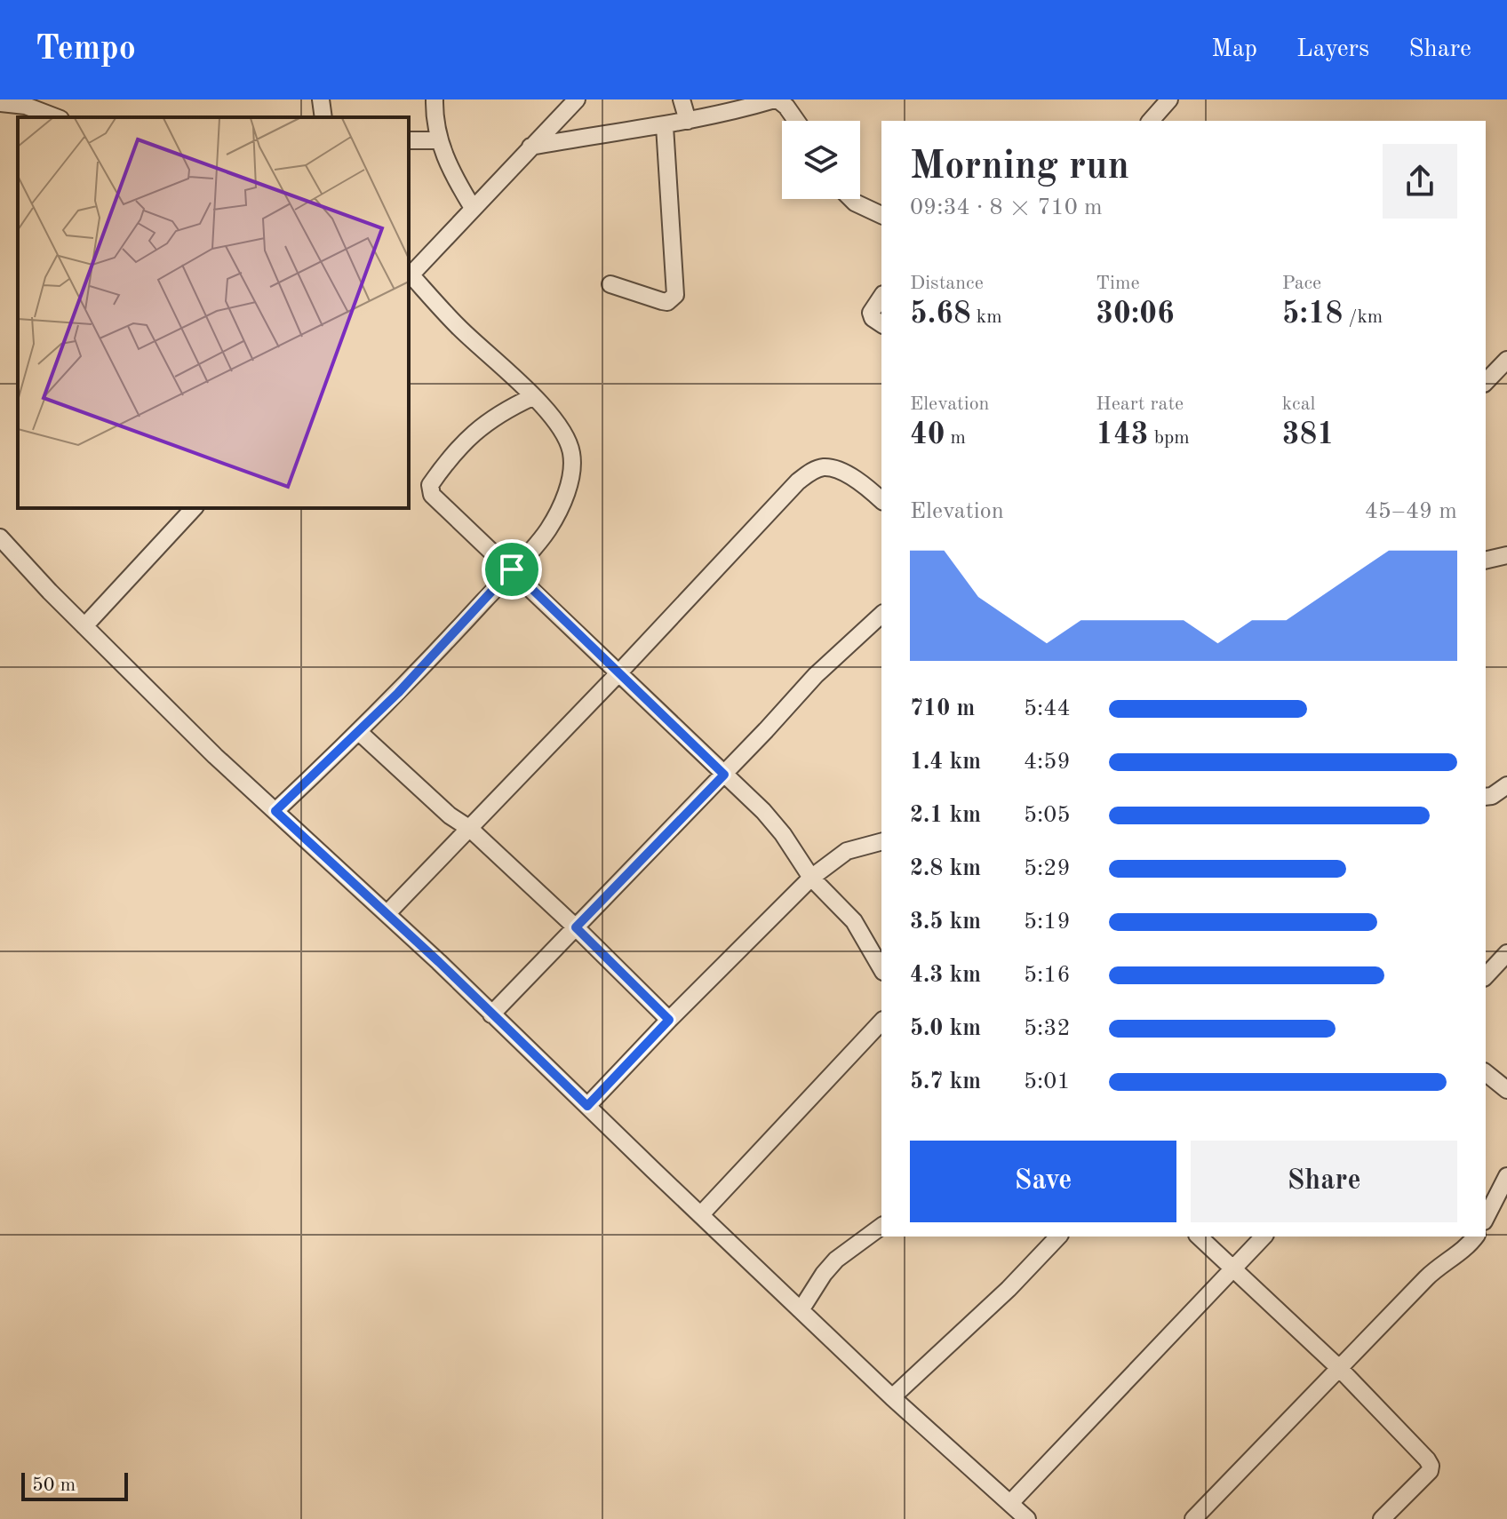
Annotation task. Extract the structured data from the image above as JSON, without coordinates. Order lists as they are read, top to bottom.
{
  "scale_bar": "50 m",
  "page": {
    "header": "Tempo",
    "nav": ["Map", "Layers", "Share"],
    "heading": ["Morning run", "09:34 · 8 × 710 m"],
    "stats": [
      ["Distance", "5.68 km"],
      ["Time", "30:06"],
      ["Pace", "5:18 /km"],
      ["Elevation", "40 m"],
      ["Heart rate", "143 bpm"],
      ["kcal", "381"]
    ],
    "chart": ["Elevation", "45–49 m"],
    "list": [
      {
        "name": "710 m",
        "note": "5:44"
      },
      {
        "name": "1.4 km",
        "note": "4:59"
      },
      {
        "name": "2.1 km",
        "note": "5:05"
      },
      {
        "name": "2.8 km",
        "note": "5:29"
      },
      {
        "name": "3.5 km",
        "note": "5:19"
      },
      {
        "name": "4.3 km",
        "note": "5:16"
      },
      {
        "name": "5.0 km",
        "note": "5:32"
      },
      {
        "name": "5.7 km",
        "note": "5:01"
      }
    ],
    "buttons": ["Save", "Share"],
    "scale": "50 m"
  }
}
